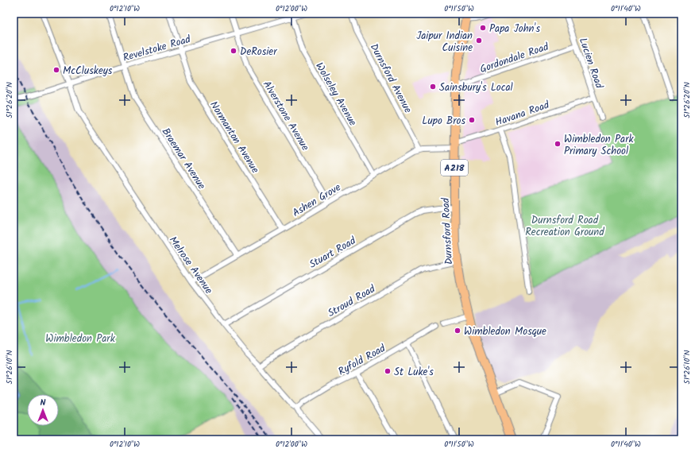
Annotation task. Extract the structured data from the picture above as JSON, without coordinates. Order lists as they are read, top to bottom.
{
  "streets": {
    "main road": ["A218", "Durnsford Road"],
    "street": [
      "Revelstoke Road",
      "Gordondale Road",
      "Lucien Road",
      "Durnsford Avenue",
      "Wolseley Avenue",
      "Havana Road",
      "Alverstone Avenue",
      "Normanton Avenue",
      "Braemar Avenue",
      "Ashen Grove",
      "Stuart Road",
      "Melrose Avenue",
      "Stroud Road",
      "Ryfold Road"
    ]
  },
  "crossings": [
    ["Revelstoke Road", "Wolseley Avenue"],
    ["Revelstoke Road", "Alverstone Avenue"],
    ["Revelstoke Road", "Normanton Avenue"],
    ["Revelstoke Road", "Braemar Avenue"],
    ["Revelstoke Road", "Melrose Avenue"],
    ["Gordondale Road", "Lucien Road"],
    ["Gordondale Road", "Durnsford Road"],
    ["Lucien Road", "Havana Road"],
    ["Durnsford Avenue", "Ashen Grove"],
    ["Wolseley Avenue", "Ashen Grove"],
    ["Havana Road", "Ashen Grove"],
    ["Havana Road", "Durnsford Road"],
    ["Alverstone Avenue", "Ashen Grove"],
    ["Normanton Avenue", "Ashen Grove"],
    ["Braemar Avenue", "Ashen Grove"],
    ["Ashen Grove", "Durnsford Road"],
    ["Ashen Grove", "Melrose Avenue"],
    ["Durnsford Road", "Stuart Road"],
    ["Durnsford Road", "Stroud Road"],
    ["Stuart Road", "Melrose Avenue"],
    ["Melrose Avenue", "Stroud Road"],
    ["Melrose Avenue", "Ryfold Road"]
  ],
  "parks": ["Durnsford Road Recreation Ground", "Wimbledon Park"],
  "places": [
    "Papa John's",
    "Jaipur Indian Cuisine",
    "DeRosier",
    "McCluskeys",
    "Sainsbury's Local",
    "Lupo Bros",
    "Wimbledon Park Primary School",
    "Wimbledon Mosque",
    "St Luke's"
  ],
  "north": "top",
  "coordinates": [
    "0°12'10\"W",
    "0°12'00\"W",
    "0°11'50\"W",
    "0°11'40\"W",
    "51°26'20\"N",
    "51°26'10\"N"
  ]
}
